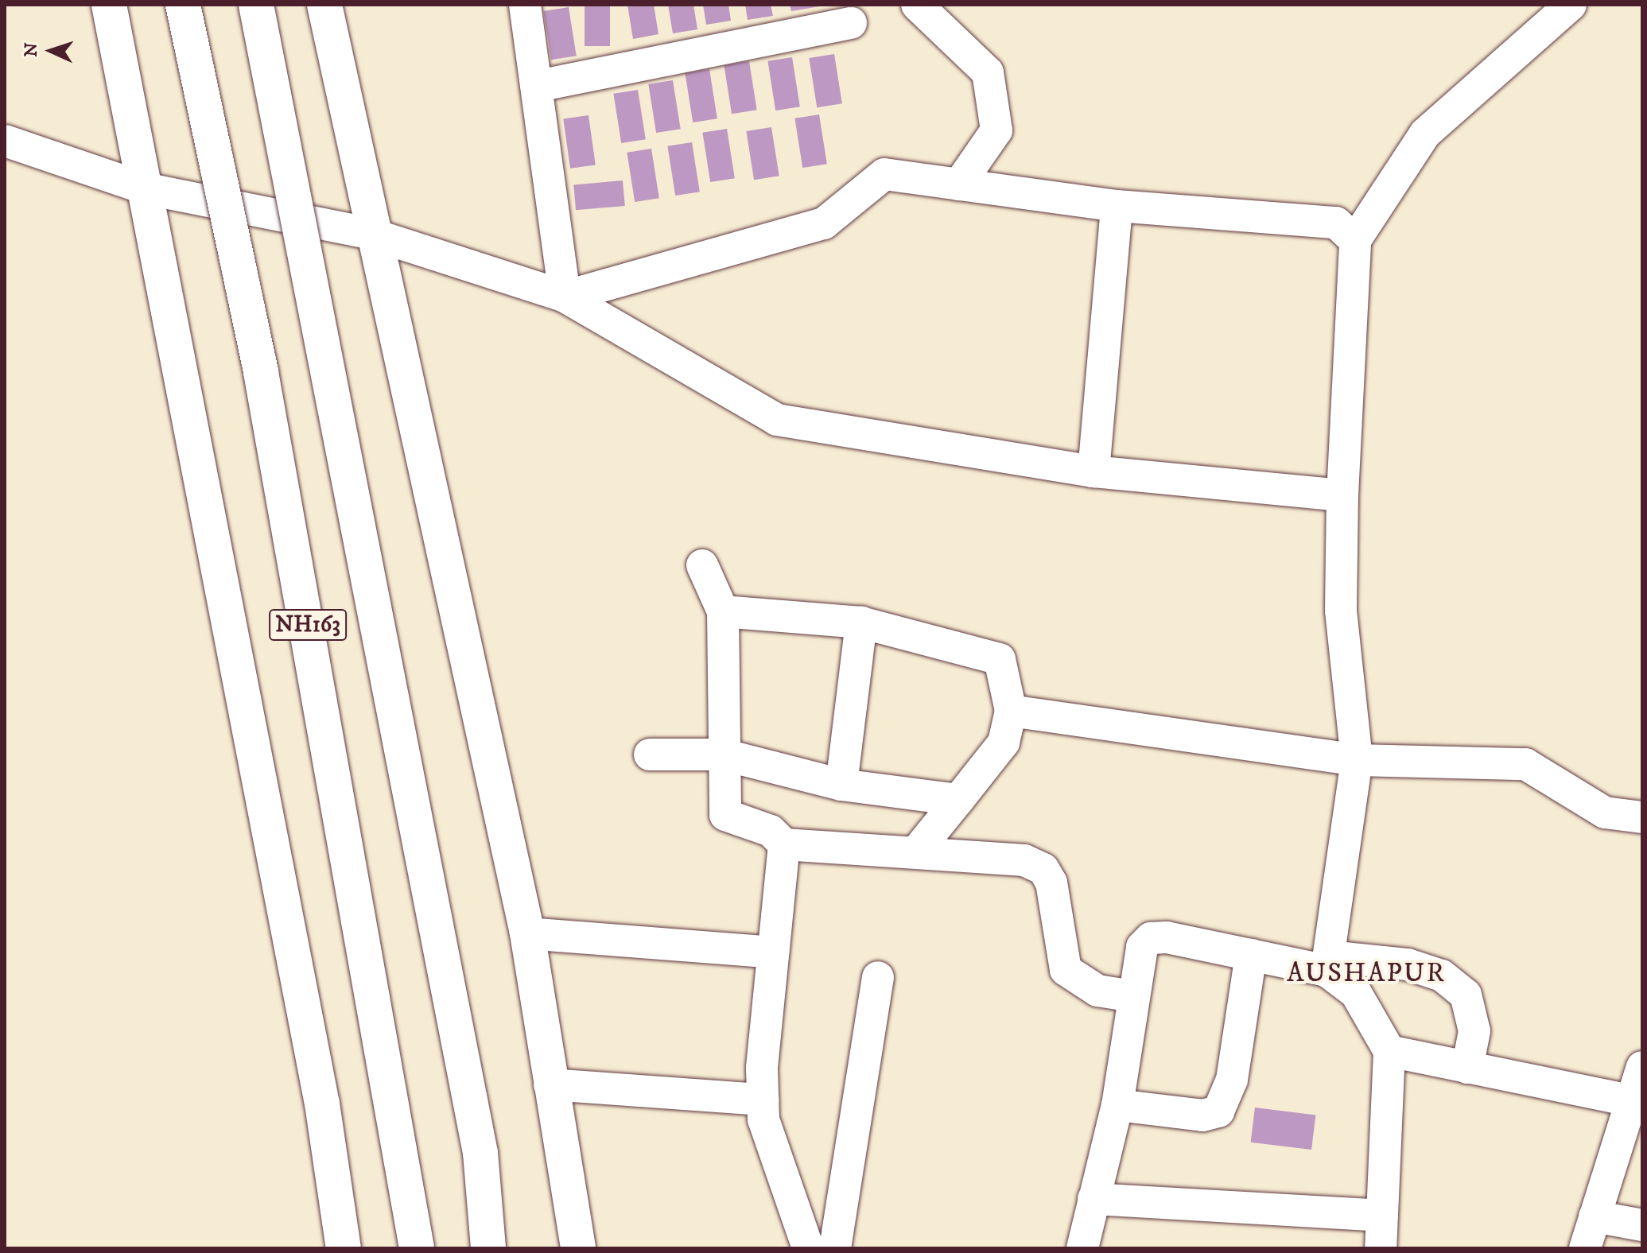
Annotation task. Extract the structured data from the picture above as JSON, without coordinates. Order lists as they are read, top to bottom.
{
  "streets": {
    "main road": ["NH163"]
  },
  "districts": ["AUSHAPUR"],
  "north": "left"
}
